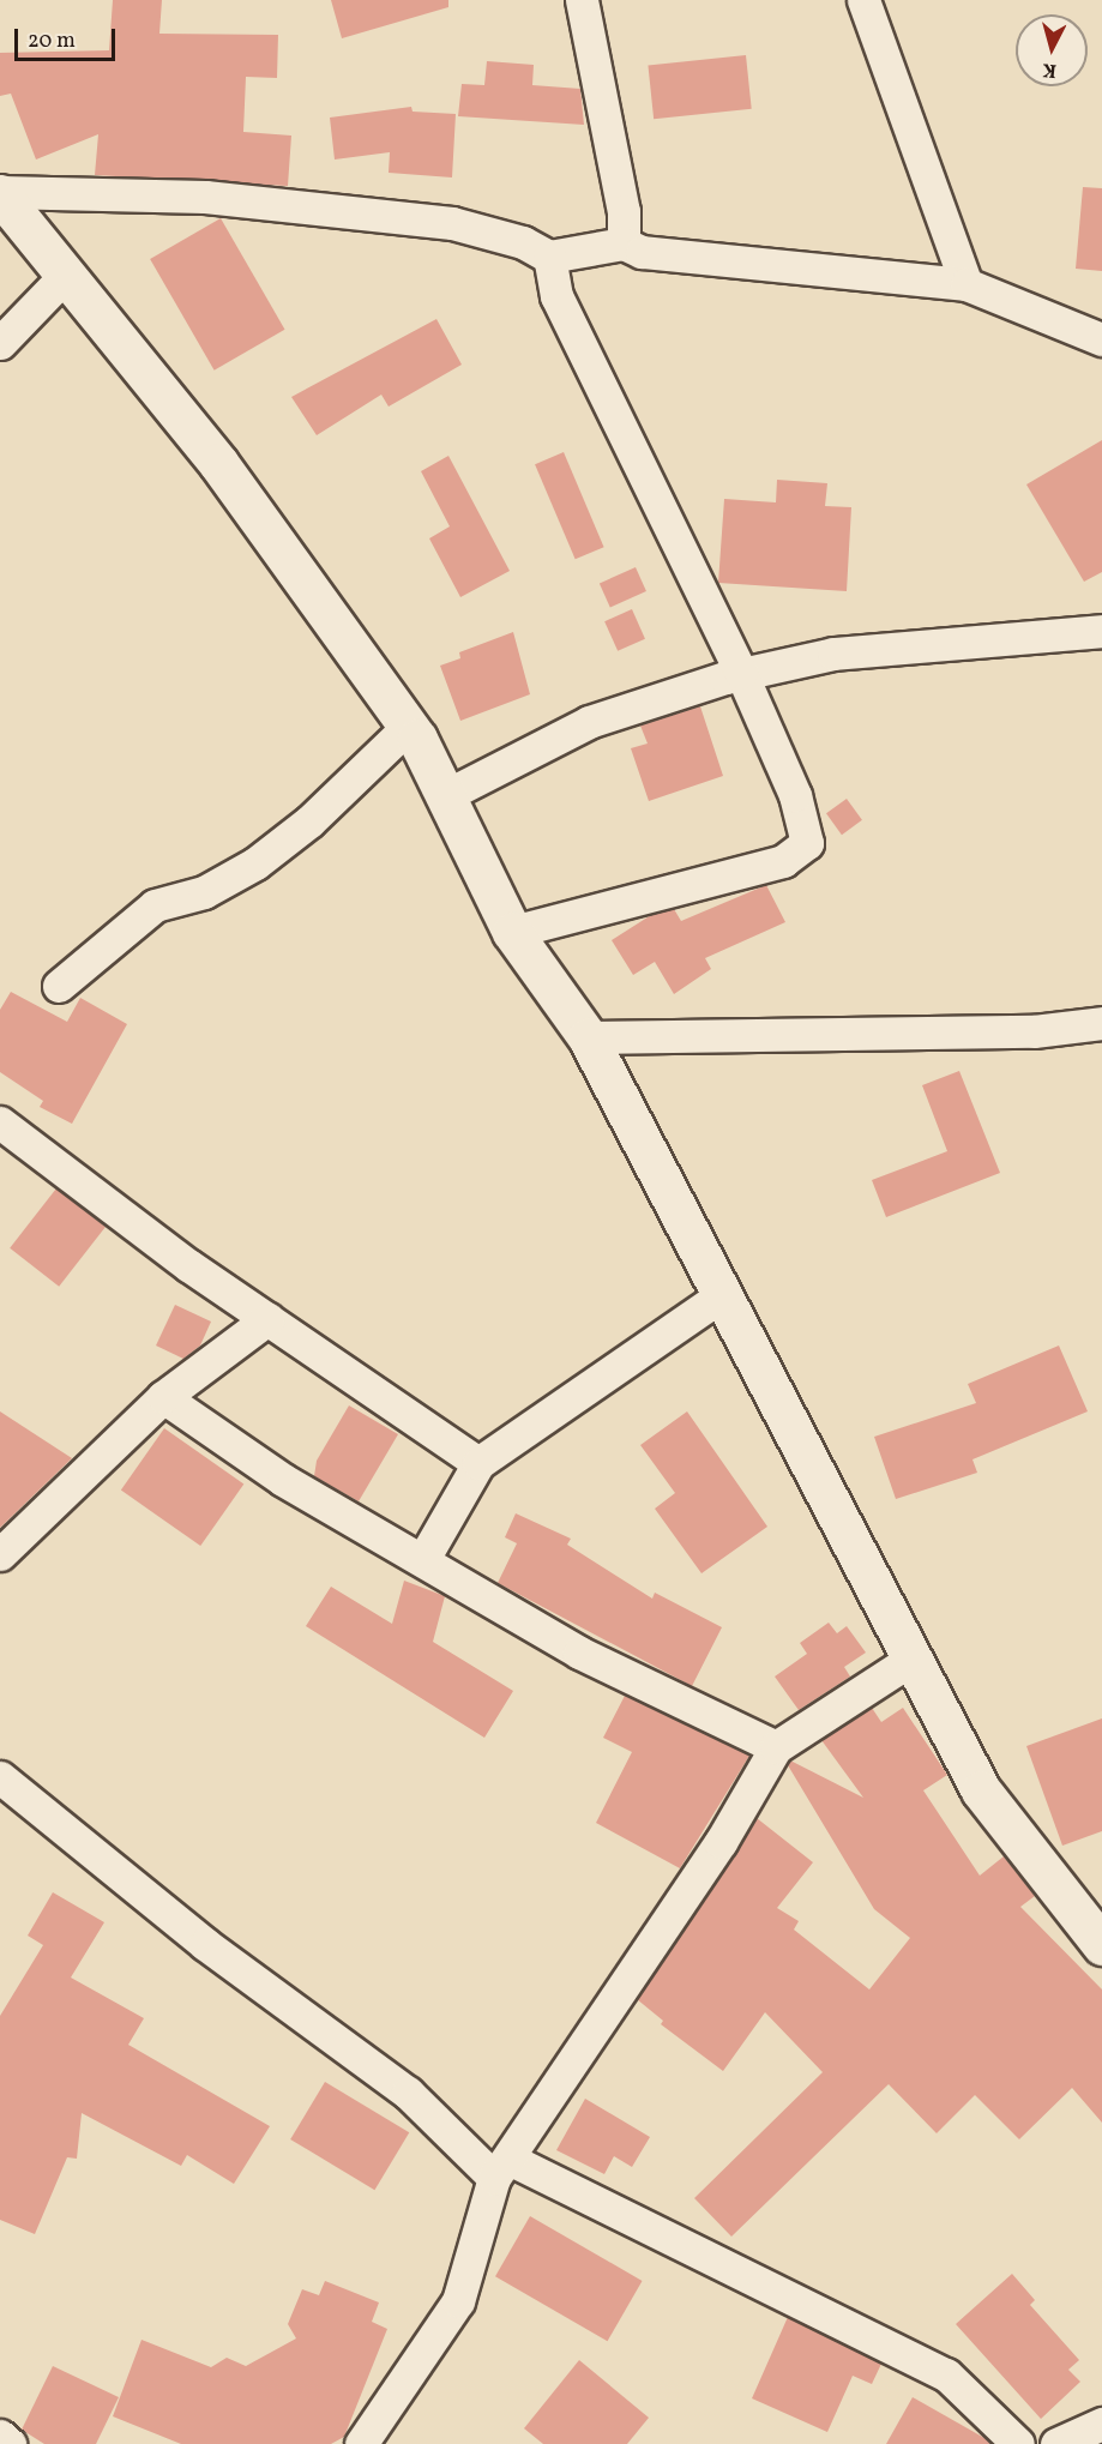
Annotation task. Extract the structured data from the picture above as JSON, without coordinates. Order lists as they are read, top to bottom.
{
  "scale_bar": "20 m",
  "north": "bottom"
}
